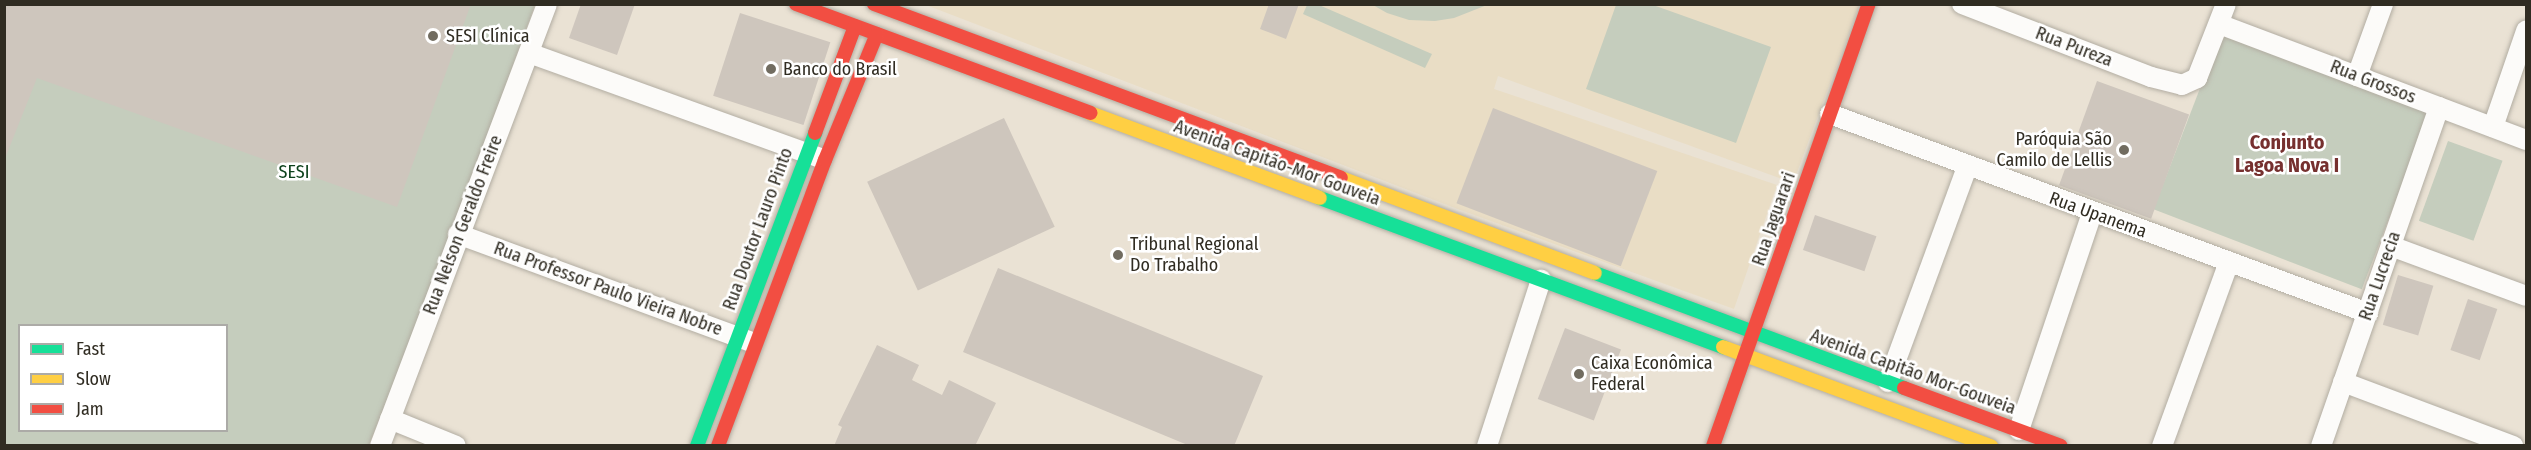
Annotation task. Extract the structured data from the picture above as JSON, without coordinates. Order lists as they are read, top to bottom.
{
  "streets": {
    "main road": [
      "Avenida Capitão-Mor Gouveia",
      "Rua Jaguarari",
      "Rua Doutor Lauro Pinto",
      "Avenida Capitão Mor-Gouveia"
    ],
    "street": [
      "Rua Pureza",
      "Rua Grossos",
      "Rua Upanema",
      "Rua Nelson Geraldo Freire",
      "Rua Lucrecia",
      "Rua Professor Paulo Vieira Nobre"
    ]
  },
  "crossings": [
    ["Rua Pureza", "Rua Grossos"],
    ["Rua Grossos", "Rua Lucrecia"],
    ["Avenida Capitão-Mor Gouveia", "Rua Jaguarari"],
    ["Avenida Capitão-Mor Gouveia", "Rua Doutor Lauro Pinto"],
    ["Avenida Capitão-Mor Gouveia", "Avenida Capitão Mor-Gouveia"],
    ["Rua Upanema", "Rua Jaguarari"],
    ["Rua Upanema", "Rua Lucrecia"],
    ["Rua Jaguarari", "Avenida Capitão Mor-Gouveia"],
    ["Rua Nelson Geraldo Freire", "Rua Professor Paulo Vieira Nobre"],
    ["Rua Doutor Lauro Pinto", "Rua Professor Paulo Vieira Nobre"]
  ],
  "districts": ["Conjunto Lagoa Nova I"],
  "parks": ["SESI"],
  "places": [
    "SESI Clínica",
    "Banco do Brasil",
    "Paróquia São Camilo de Lellis",
    "Tribunal Regional Do Trabalho",
    "Caixa Econômica Federal"
  ],
  "legend": ["Fast", "Slow", "Jam"]
}
